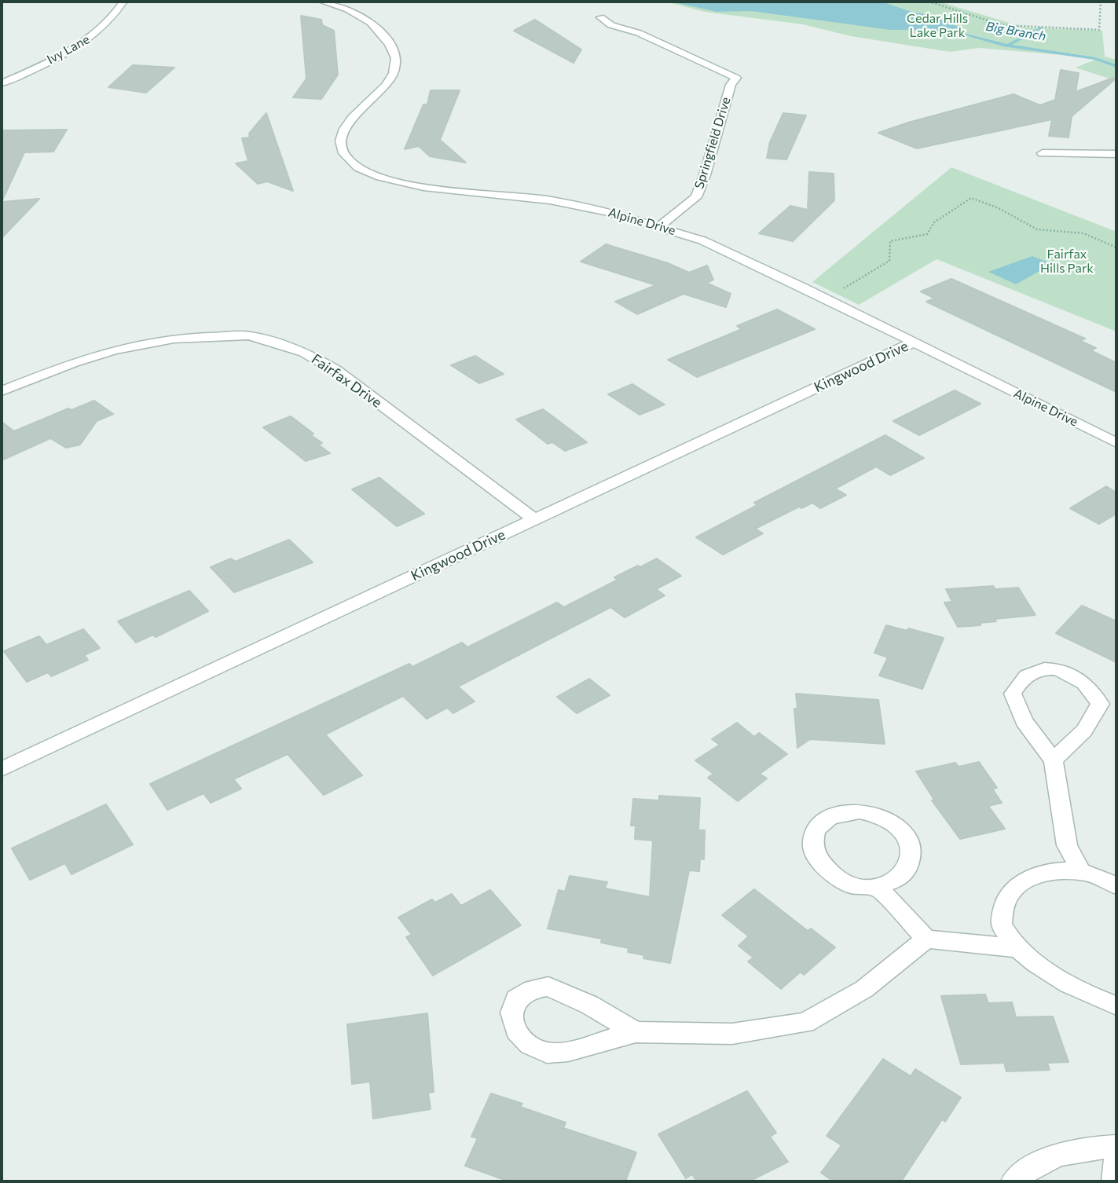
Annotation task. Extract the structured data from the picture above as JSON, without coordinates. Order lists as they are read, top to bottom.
{
  "streets": {
    "street": [
      "Ivy Lane",
      "Springfield Drive",
      "Alpine Drive",
      "Kingwood Drive",
      "Fairfax Drive"
    ]
  },
  "crossings": [
    ["Springfield Drive", "Alpine Drive"],
    ["Alpine Drive", "Kingwood Drive"],
    ["Kingwood Drive", "Fairfax Drive"]
  ],
  "water": ["Big Branch"],
  "parks": ["Cedar Hills Lake Park", "Fairfax Hills Park"]
}
